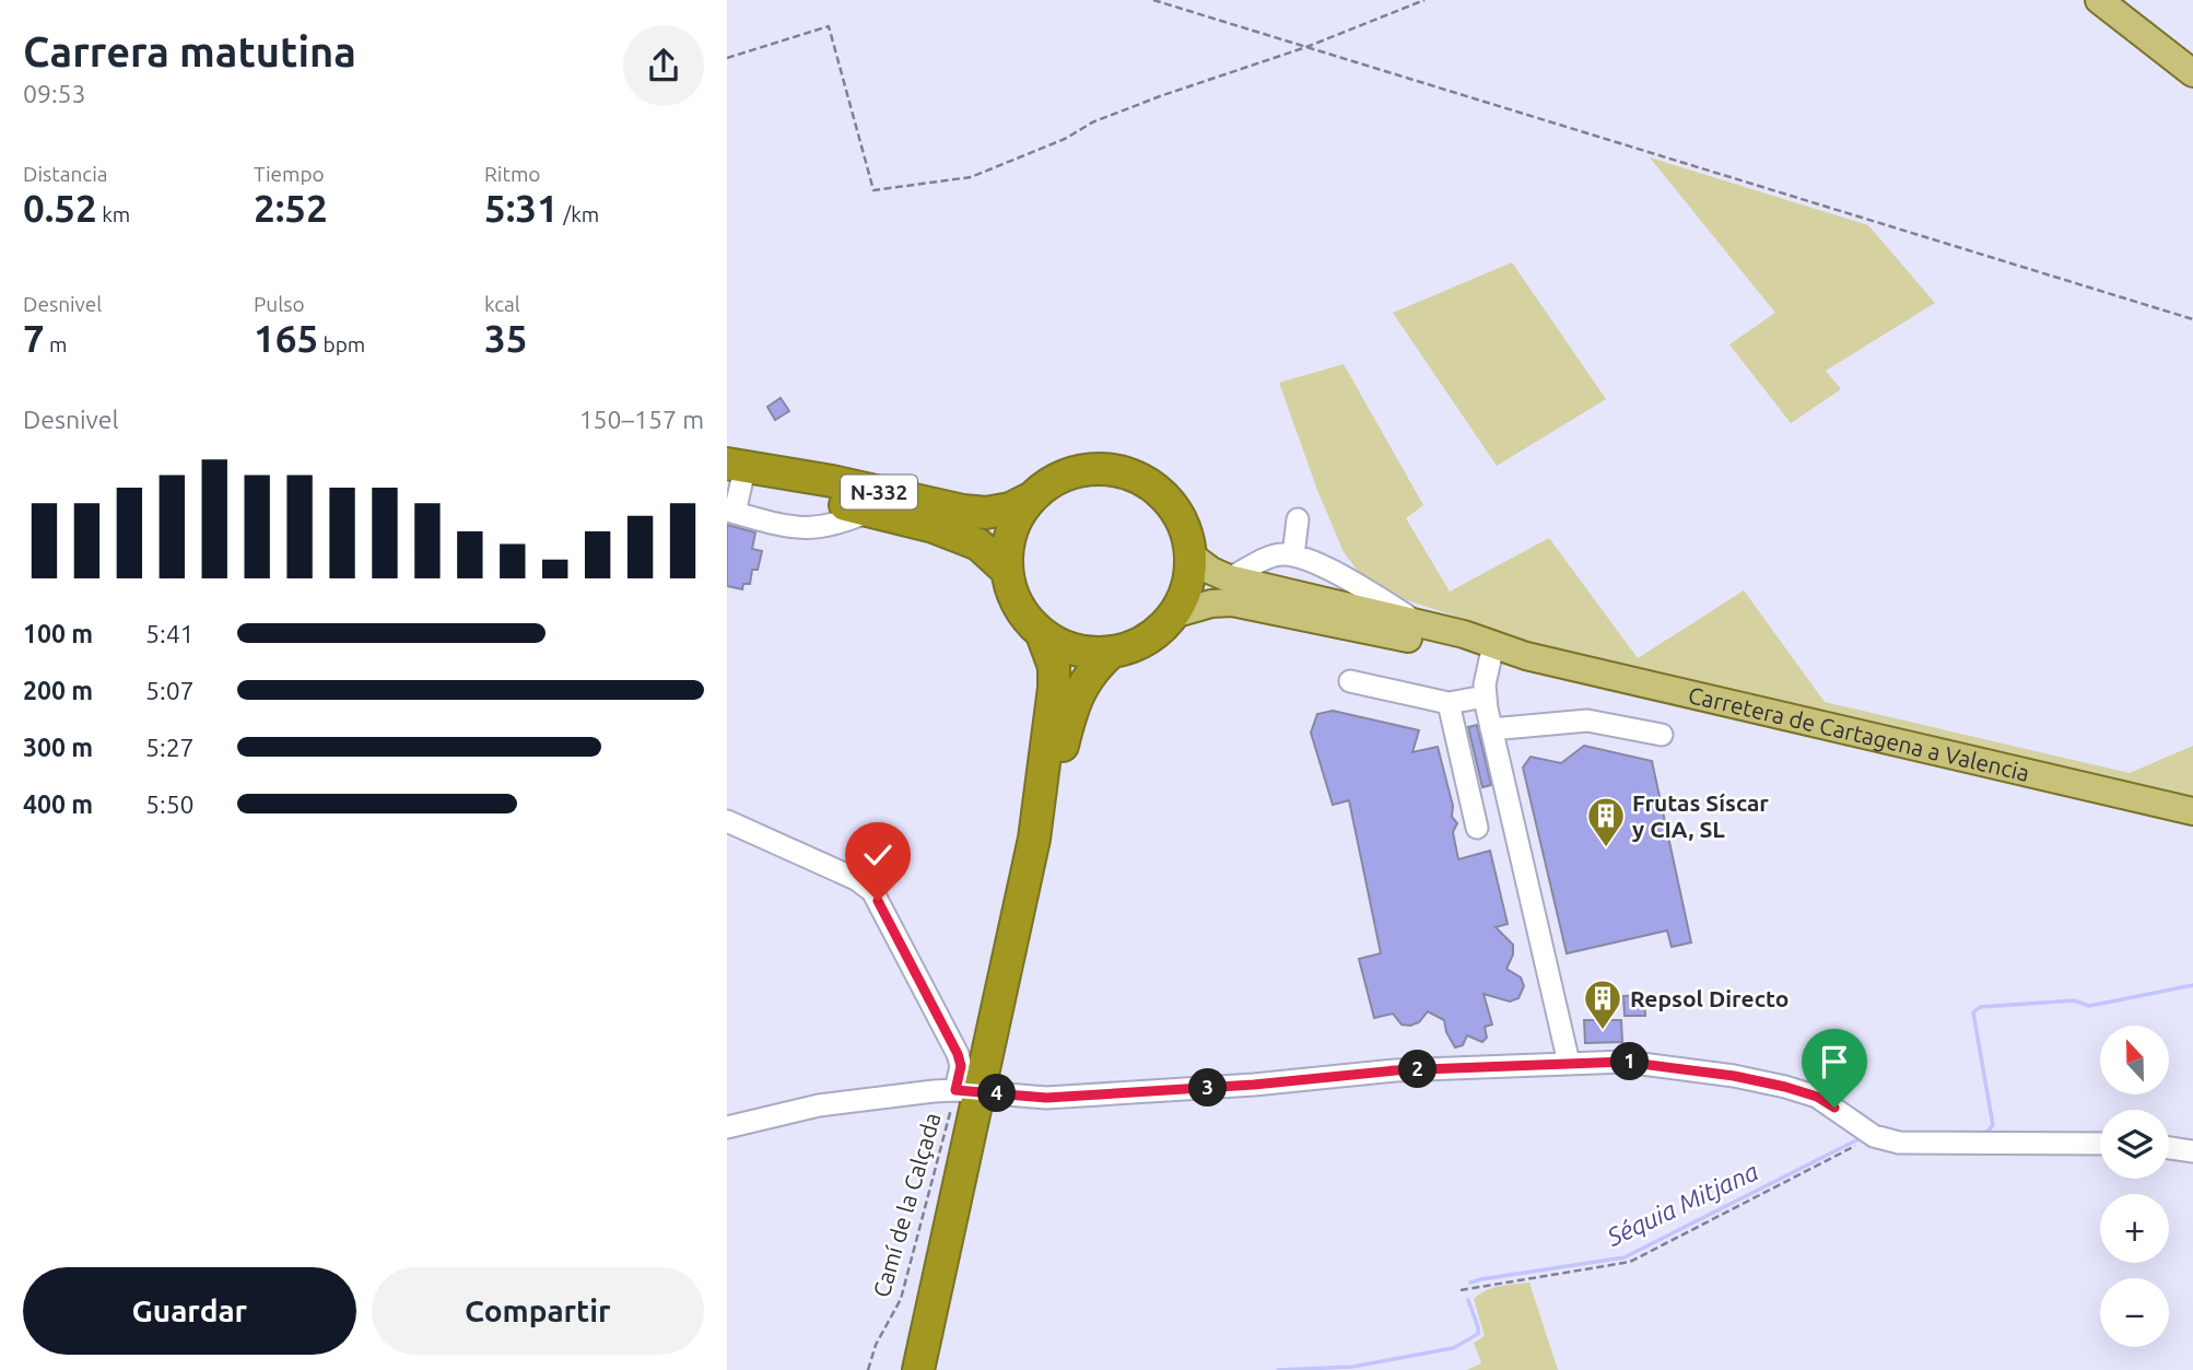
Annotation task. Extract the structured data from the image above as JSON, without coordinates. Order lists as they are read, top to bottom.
{
  "streets": {
    "highway": ["N-332"],
    "main road": ["Carretera de Cartagena a Valencia"],
    "path": ["Camí de la Calçada"]
  },
  "crossings": [
    ["N-332", "Carretera de Cartagena a Valencia"]
  ],
  "water": ["Séquia Mitjana"],
  "places": {
    "building": ["Frutas Síscar y CIA, SL", "Repsol Directo"]
  },
  "north": "top",
  "page": {
    "heading": ["Carrera matutina", "09:53"],
    "stats": [
      ["Distancia", "0.52 km"],
      ["Tiempo", "2:52"],
      ["Ritmo", "5:31 /km"],
      ["Desnivel", "7 m"],
      ["Pulso", "165 bpm"],
      ["kcal", "35"]
    ],
    "chart": ["Desnivel", "150–157 m"],
    "list": [
      {
        "name": "100 m",
        "note": "5:41"
      },
      {
        "name": "200 m",
        "note": "5:07"
      },
      {
        "name": "300 m",
        "note": "5:27"
      },
      {
        "name": "400 m",
        "note": "5:50"
      }
    ],
    "map_buttons": ["+", "−"],
    "pins": [
      "1",
      "2",
      "3",
      "4"
    ],
    "buttons": ["Guardar", "Compartir"]
  }
}
